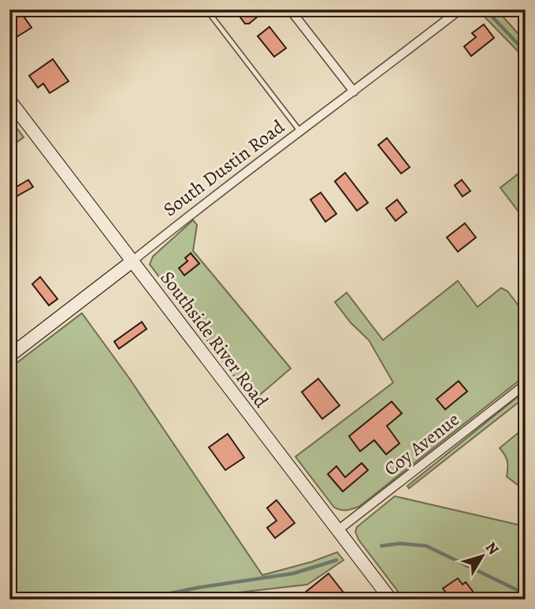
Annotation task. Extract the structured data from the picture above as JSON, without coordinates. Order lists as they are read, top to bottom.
{
  "streets": {
    "main road": ["South Dustin Road", "Southside River Road"],
    "street": ["Coy Avenue"]
  },
  "crossings": [
    ["South Dustin Road", "Southside River Road"],
    ["Southside River Road", "Coy Avenue"]
  ],
  "north": "top right"
}
